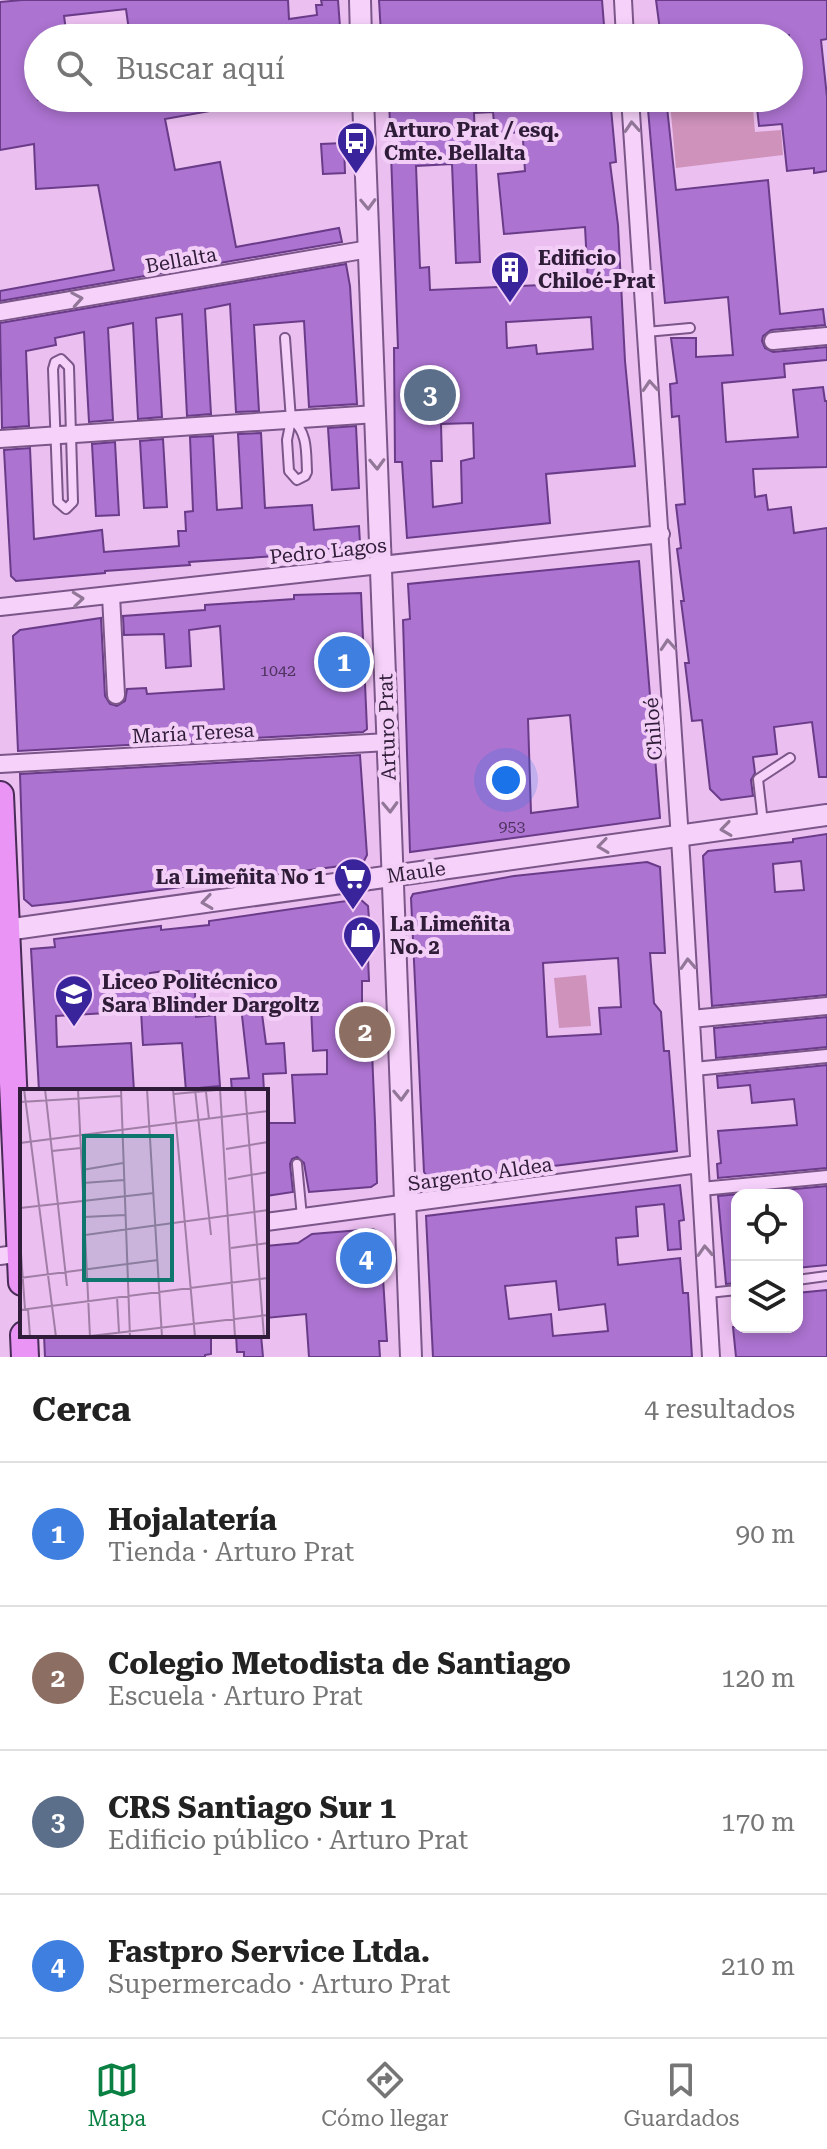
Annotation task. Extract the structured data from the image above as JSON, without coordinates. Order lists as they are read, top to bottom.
{
  "streets": {
    "street": [
      "Bellalta",
      "Pedro Lagos",
      "Arturo Prat",
      "Chiloé",
      "María Teresa",
      "Maule",
      "Sargento Aldea"
    ]
  },
  "crossings": [
    ["Bellalta", "Arturo Prat"],
    ["Pedro Lagos", "Arturo Prat"],
    ["Pedro Lagos", "Chiloé"],
    ["Arturo Prat", "María Teresa"],
    ["Arturo Prat", "Maule"],
    ["Arturo Prat", "Sargento Aldea"],
    ["Chiloé", "Maule"],
    ["Chiloé", "Sargento Aldea"]
  ],
  "one_way": ["Arturo Prat", "Chiloé", "Maule"],
  "places": {
    "bus stop": ["Arturo Prat / esq. Cmte. Bellalta"],
    "building": ["Edificio Chiloé-Prat"],
    "supermarket": ["La Limeñita No 1"],
    "shop": ["La Limeñita No. 2"],
    "school or university": ["Liceo Politécnico Sara Blinder Dargoltz"]
  },
  "house_numbers": ["1042", "953"],
  "page": {
    "search": "Buscar aquí",
    "pins": [
      "3",
      "1",
      "2",
      "4"
    ],
    "heading": ["Cerca", "4 resultados"],
    "list": [
      {
        "mark": "1",
        "name": "Hojalatería",
        "note": "Tienda · Arturo Prat",
        "value": "90 m"
      },
      {
        "mark": "2",
        "name": "Colegio Metodista de Santiago",
        "note": "Escuela · Arturo Prat",
        "value": "120 m"
      },
      {
        "mark": "3",
        "name": "CRS Santiago Sur 1",
        "note": "Edificio público · Arturo Prat",
        "value": "170 m"
      },
      {
        "mark": "4",
        "name": "Fastpro Service Ltda.",
        "note": "Supermercado · Arturo Prat",
        "value": "210 m"
      }
    ],
    "nav": ["Mapa", "Cómo llegar", "Guardados"]
  }
}
